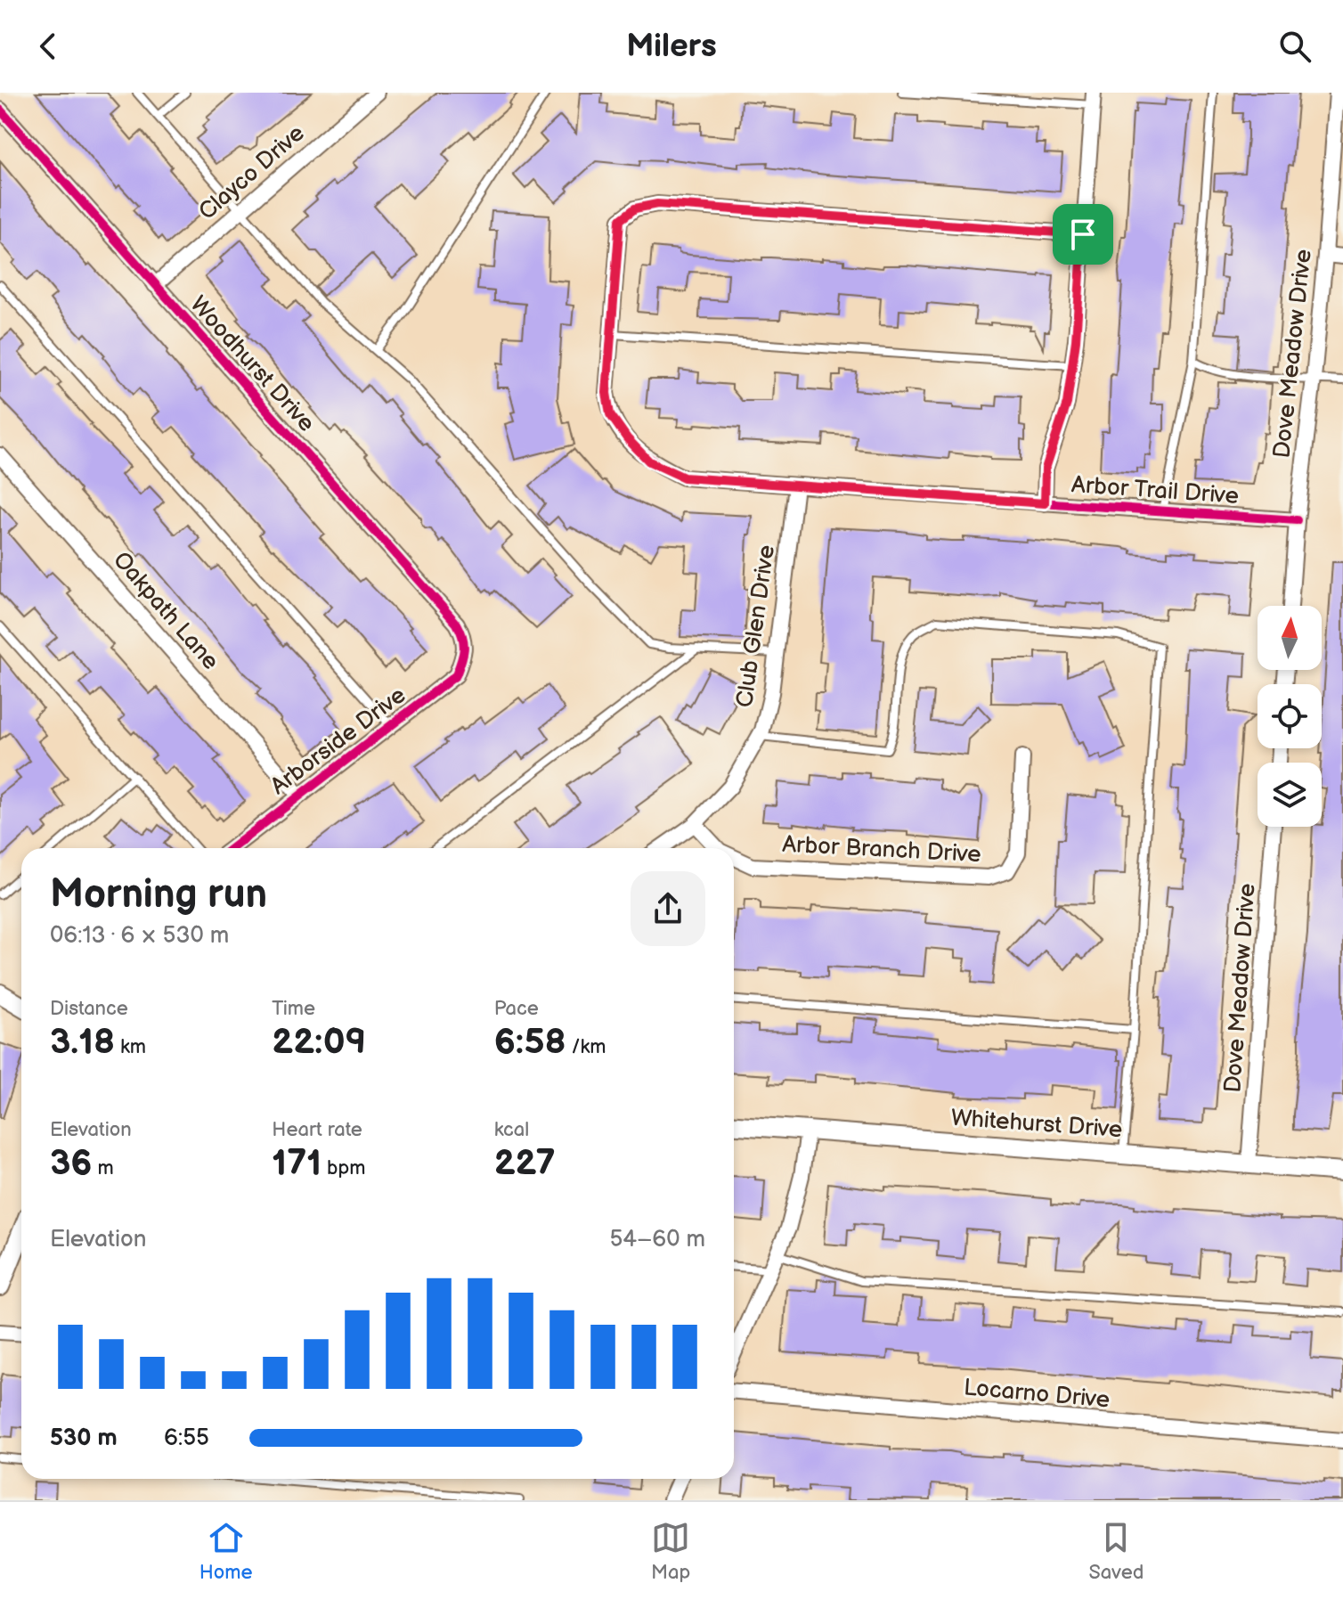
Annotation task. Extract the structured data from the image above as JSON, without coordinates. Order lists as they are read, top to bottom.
{
  "streets": {
    "street": [
      "Clayco Drive",
      "Dove Meadow Drive",
      "Woodhurst Drive",
      "Arbor Trail Drive",
      "Oakpath Lane",
      "Club Glen Drive",
      "Arborside Drive",
      "Arbor Branch Drive",
      "Whitehurst Drive",
      "Locarno Drive"
    ]
  },
  "crossings": [
    ["Clayco Drive", "Woodhurst Drive"],
    ["Dove Meadow Drive", "Arbor Trail Drive"],
    ["Dove Meadow Drive", "Whitehurst Drive"],
    ["Woodhurst Drive", "Arborside Drive"],
    ["Arbor Trail Drive", "Club Glen Drive"],
    ["Oakpath Lane", "Arborside Drive"],
    ["Club Glen Drive", "Arbor Branch Drive"]
  ],
  "north": "top",
  "page": {
    "header": "Milers",
    "heading": ["Morning run", "06:13 · 6 × 530 m"],
    "stats": [
      ["Distance", "3.18 km"],
      ["Time", "22:09"],
      ["Pace", "6:58 /km"],
      ["Elevation", "36 m"],
      ["Heart rate", "171 bpm"],
      ["kcal", "227"]
    ],
    "chart": ["Elevation", "54–60 m"],
    "list": [
      {
        "name": "530 m",
        "note": "6:55"
      }
    ],
    "tabs": ["Home", "Map", "Saved"]
  }
}
